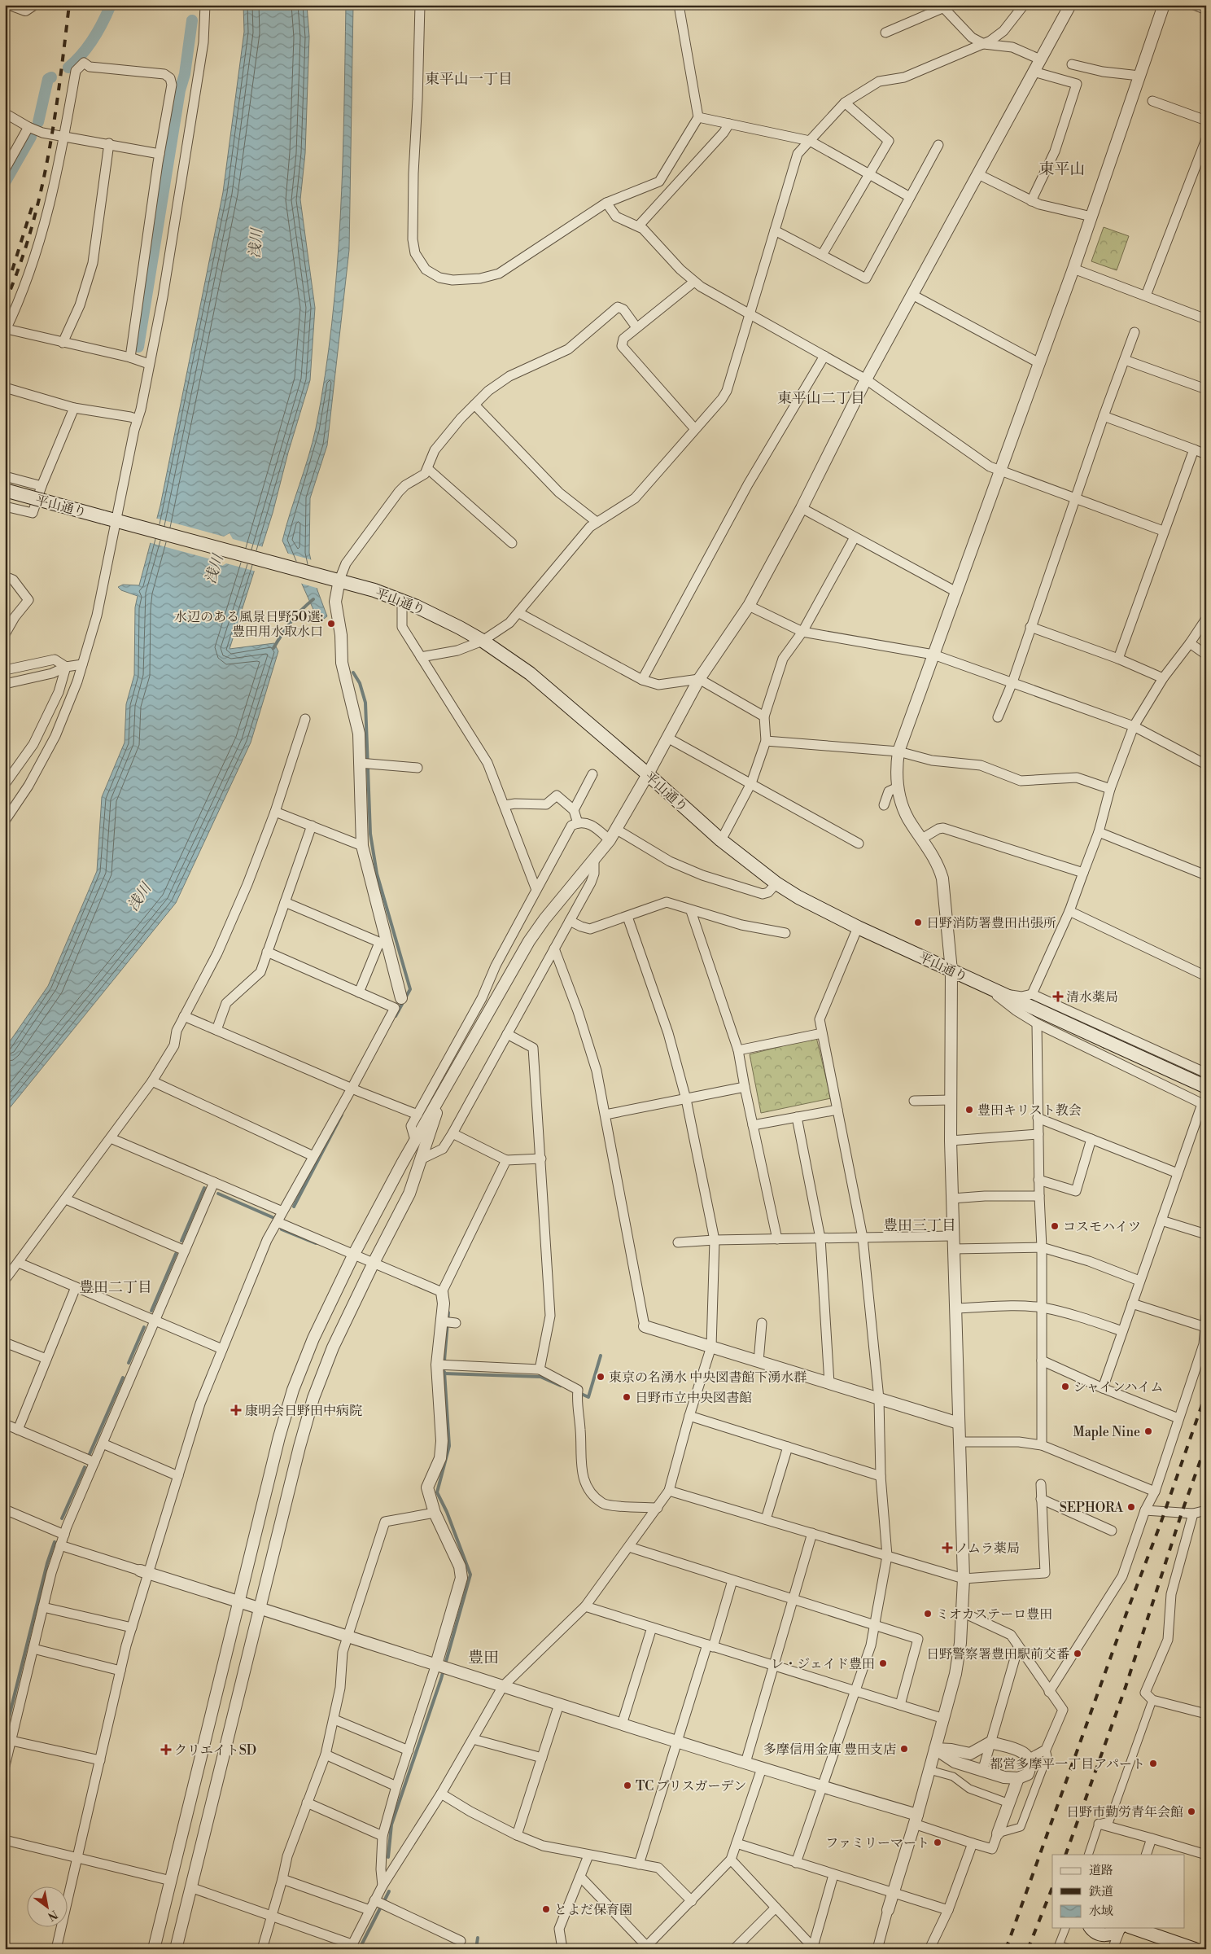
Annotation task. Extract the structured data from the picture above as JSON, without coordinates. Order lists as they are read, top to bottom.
{
  "streets": {
    "main road": ["平山通り"]
  },
  "districts": [
    "東平山一丁目",
    "東平山",
    "東平山二丁目",
    "豊田三丁目",
    "豊田二丁目",
    "豊田"
  ],
  "water": ["浅川"],
  "places": {
    "other": [
      "水辺のある風景日野50選: 豊田用水取水口",
      "日野消防署豊田出張所",
      "豊田キリスト教会",
      "コスモハイツ",
      "東京の名湧水 中央図書館下湧水群",
      "シャインハイム",
      "日野市立中央図書館",
      "Maple Nine",
      "SEPHORA",
      "ミオカステーロ豊田",
      "日野警察署豊田駅前交番",
      "レ・ジェイド豊田",
      "多摩信用金庫 豊田支店",
      "都営多摩平一丁目アパート",
      "TC ブリスガーデン",
      "日野市勤労青年会館",
      "ファミリーマート",
      "とよだ保育園"
    ],
    "health": [
      "清水薬局",
      "康明会日野田中病院",
      "ノムラ薬局",
      "クリエイトSD"
    ]
  },
  "legend": ["道路", "鉄道", "水域"],
  "north": "bottom right"
}
